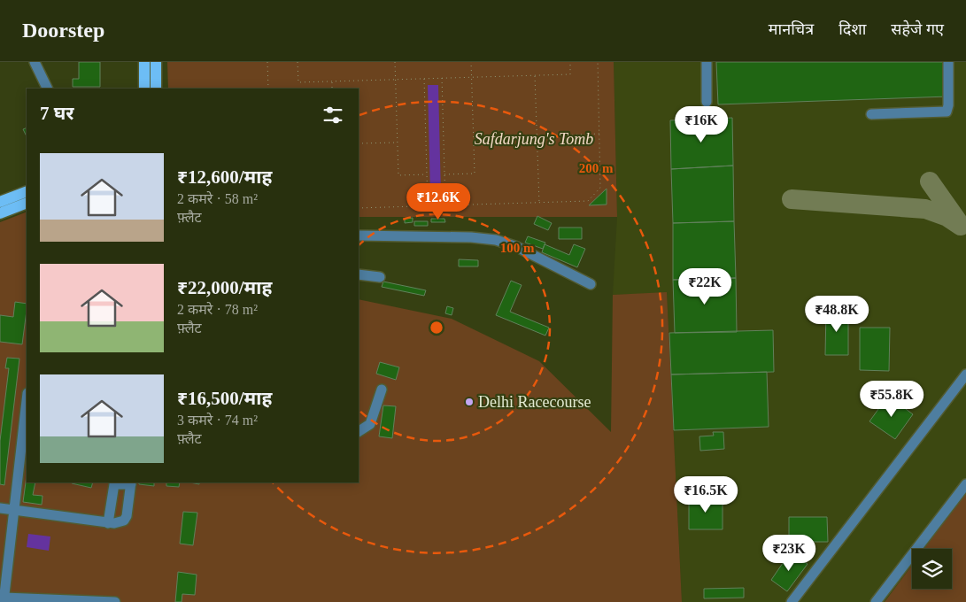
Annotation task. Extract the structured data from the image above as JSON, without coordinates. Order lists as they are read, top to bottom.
{
  "parks": ["Safdarjung's Tomb"],
  "places": ["Delhi Racecourse"],
  "page": {
    "header": "Doorstep",
    "nav": ["मानचित्र", "दिशा", "सहेजे गए"],
    "heading": "7 घर",
    "price": [
      "₹16K",
      "₹12.6K",
      "₹22K",
      "₹48.8K",
      "₹55.8K",
      "₹16.5K",
      "₹23K"
    ],
    "list": [
      {
        "name": "₹12,600/माह",
        "note": "2 कमरे · 58 m² · फ़्लैट"
      },
      {
        "name": "₹22,000/माह",
        "note": "2 कमरे · 78 m² · फ़्लैट"
      },
      {
        "name": "₹16,500/माह",
        "note": "3 कमरे · 74 m² · फ़्लैट"
      }
    ]
  },
  "rings": ["200 m", "100 m"]
}
